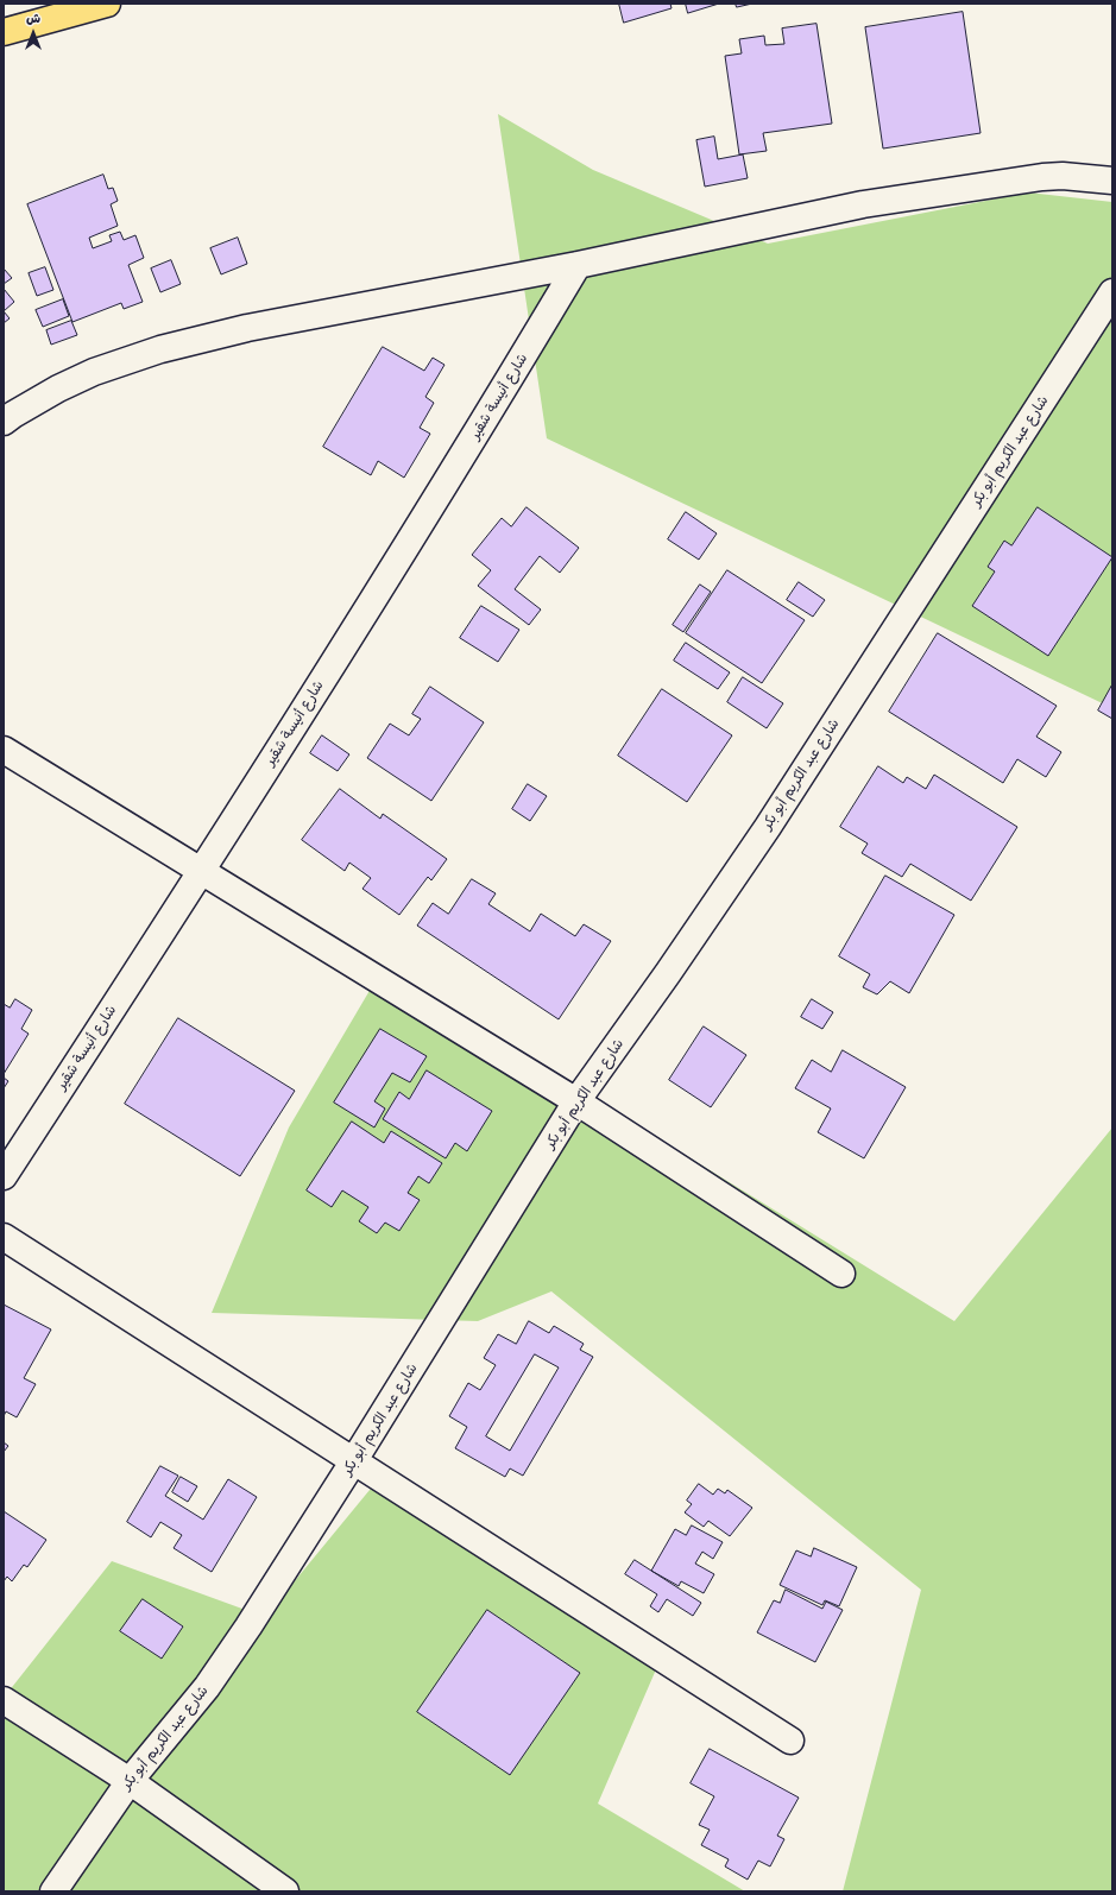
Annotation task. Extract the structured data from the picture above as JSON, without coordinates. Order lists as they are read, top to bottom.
{
  "streets": {
    "street": ["شارع أنيسة شقير", "شارع عبد الكريم أبو بكر"]
  },
  "north": "top"
}
